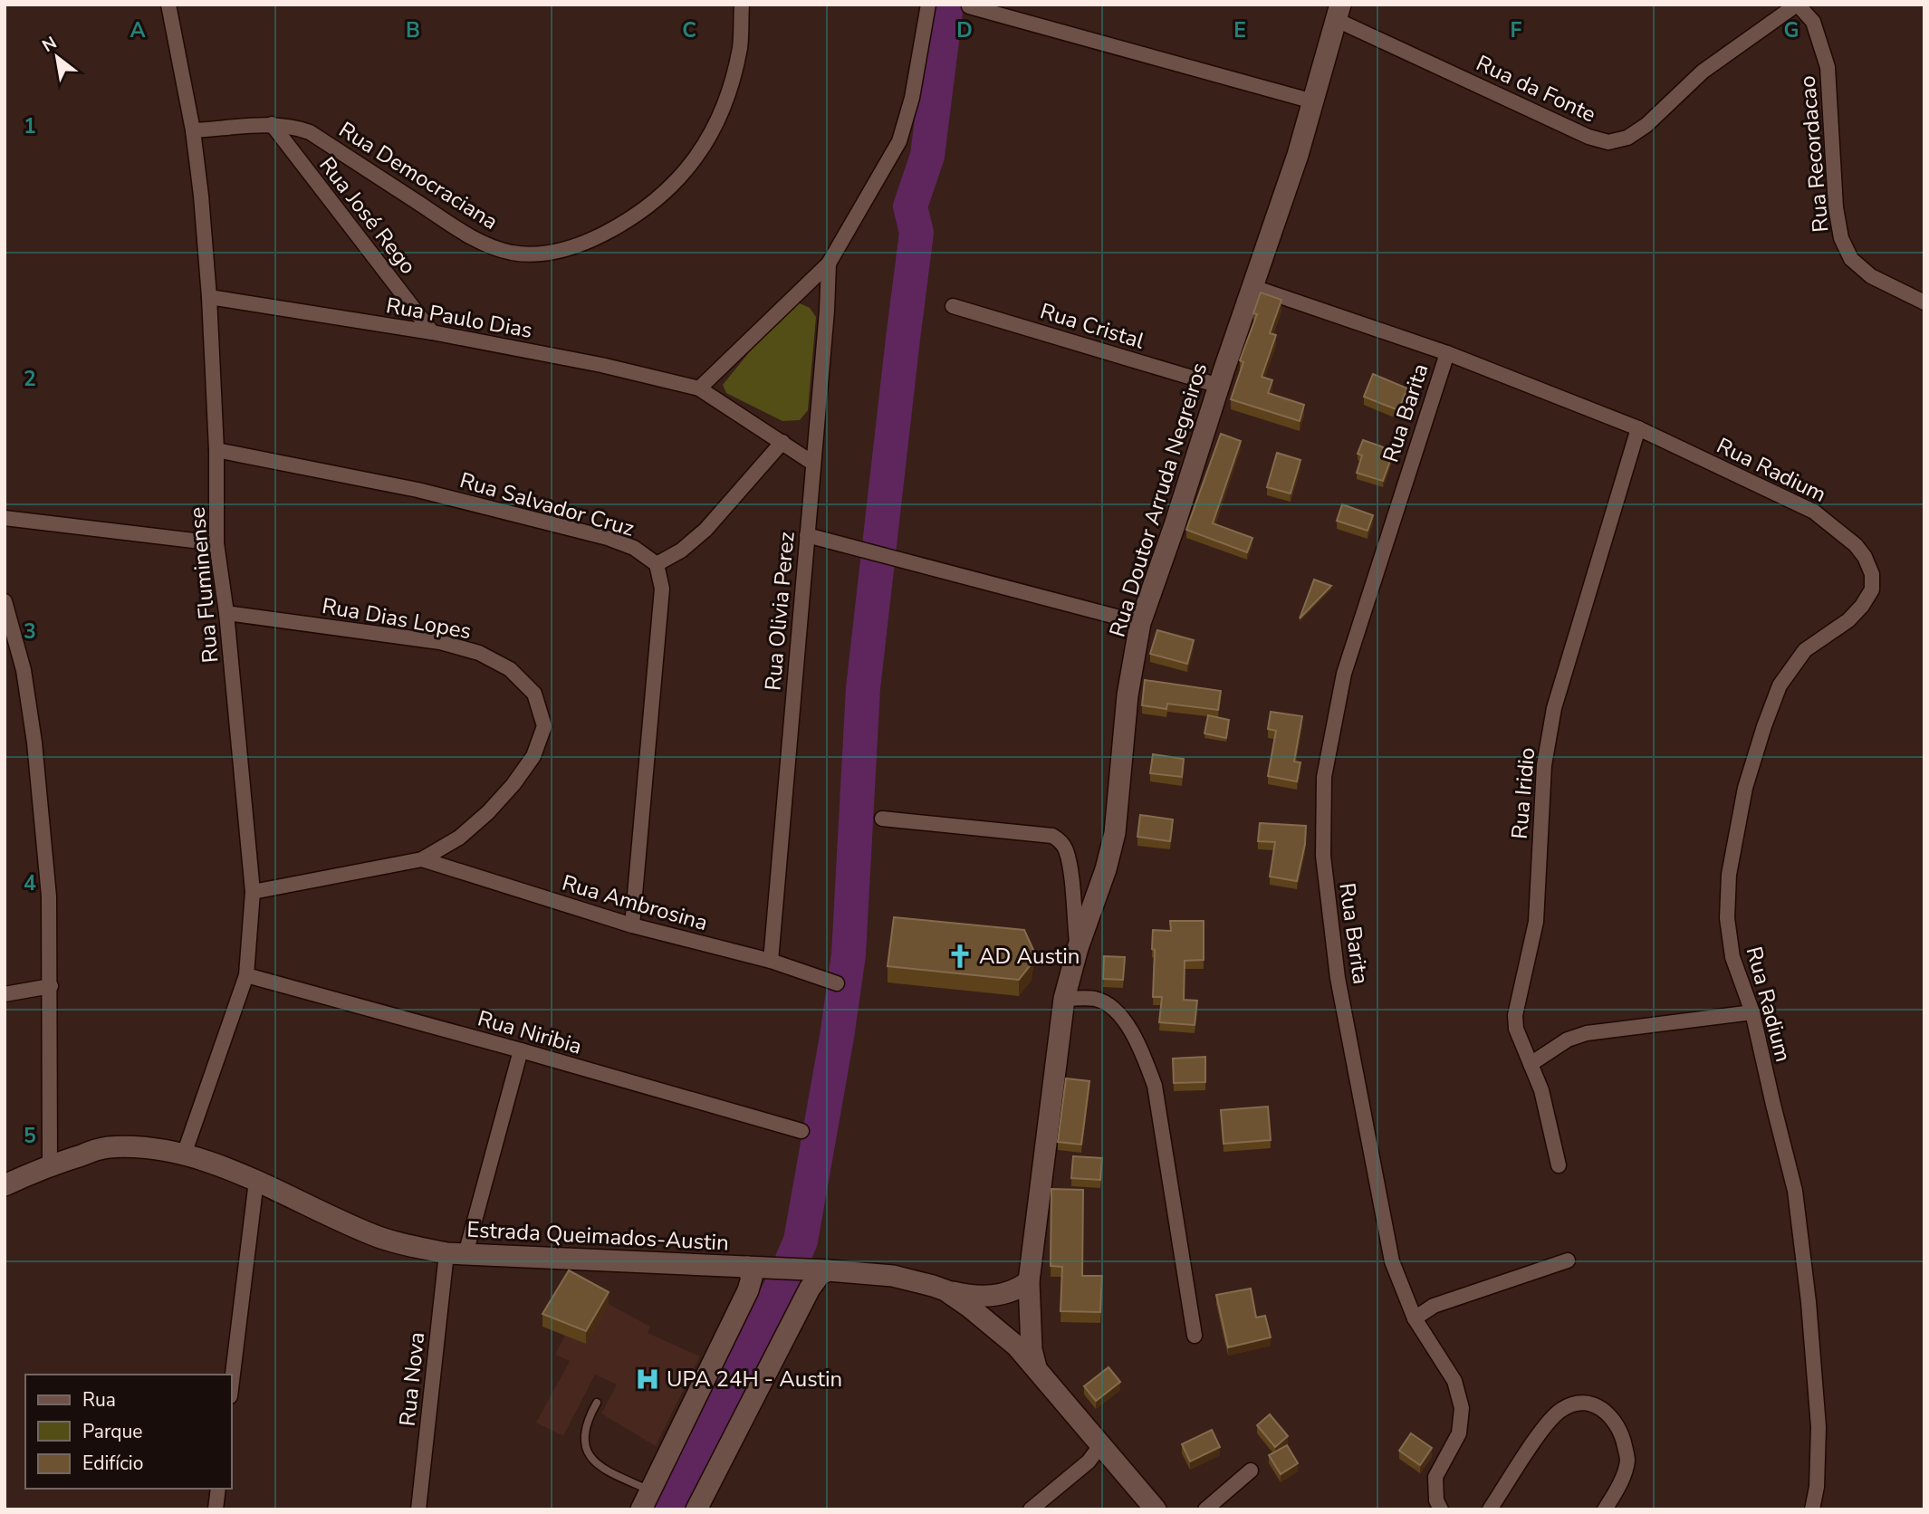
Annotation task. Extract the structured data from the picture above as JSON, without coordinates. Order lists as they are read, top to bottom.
{
  "streets": {
    "street": [
      "Rua da Fonte",
      "Rua Recordacao",
      "Rua Democraciana",
      "Rua José Rego",
      "Rua Paulo Dias",
      "Rua Cristal",
      "Rua Barita",
      "Rua Radium",
      "Rua Doutor Arruda Negreiros",
      "Rua Salvador Cruz",
      "Rua Fluminense",
      "Rua Olivia Perez",
      "Rua Dias Lopes",
      "Rua Iridio",
      "Rua Ambrosina",
      "Rua Niribia",
      "Estrada Queimados-Austin",
      "Rua Nova"
    ]
  },
  "crossings": [
    ["Rua da Fonte", "Rua Recordacao"],
    ["Rua da Fonte", "Rua Doutor Arruda Negreiros"],
    ["Rua Democraciana", "Rua José Rego"],
    ["Rua Democraciana", "Rua Fluminense"],
    ["Rua José Rego", "Rua Paulo Dias"],
    ["Rua Paulo Dias", "Rua Fluminense"],
    ["Rua Paulo Dias", "Rua Olivia Perez"],
    ["Rua Cristal", "Rua Doutor Arruda Negreiros"],
    ["Rua Barita", "Rua Radium"],
    ["Rua Radium", "Rua Doutor Arruda Negreiros"],
    ["Rua Radium", "Rua Iridio"],
    ["Rua Salvador Cruz", "Rua Fluminense"],
    ["Rua Fluminense", "Rua Dias Lopes"],
    ["Rua Fluminense", "Rua Niribia"],
    ["Rua Fluminense", "Estrada Queimados-Austin"],
    ["Rua Olivia Perez", "Rua Ambrosina"],
    ["Rua Dias Lopes", "Rua Ambrosina"],
    ["Rua Niribia", "Rua Nova"],
    ["Estrada Queimados-Austin", "Rua Nova"]
  ],
  "places": {
    "church": ["AD Austin"],
    "hospital": ["UPA 24H - Austin"]
  },
  "legend": ["Rua", "Parque", "Edifício"],
  "north": "top left",
  "grid": {
    "columns": [
      "A",
      "B",
      "C",
      "D",
      "E",
      "F",
      "G"
    ],
    "rows": [
      "1",
      "2",
      "3",
      "4",
      "5"
    ]
  }
}
